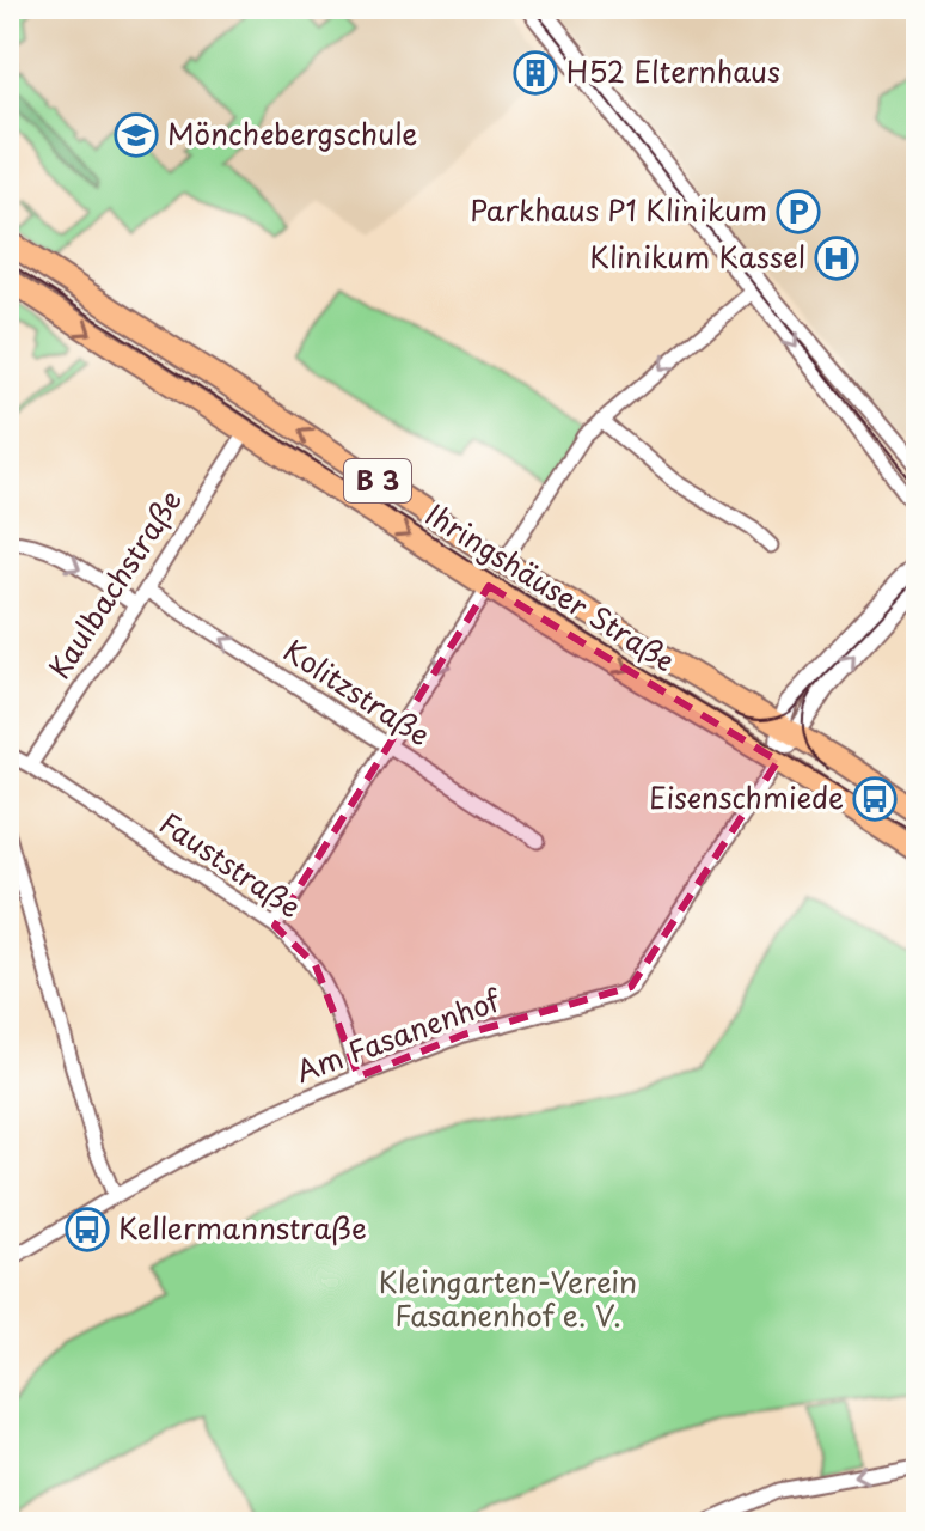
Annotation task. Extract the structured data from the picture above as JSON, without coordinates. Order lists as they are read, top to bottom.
{
  "streets": {
    "main road": ["B 3", "Ihringshäuser Straße"],
    "street": [
      "Kaulbachstraße",
      "Kolitzstraße",
      "Fauststraße",
      "Am Fasanenhof"
    ]
  },
  "crossings": [
    ["Kaulbachstraße", "Ihringshäuser Straße"],
    ["Kaulbachstraße", "Kolitzstraße"],
    ["Kaulbachstraße", "Fauststraße"],
    ["Ihringshäuser Straße", "Am Fasanenhof"],
    ["Fauststraße", "Am Fasanenhof"]
  ],
  "one_way": ["Kolitzstraße"],
  "parks": ["Kleingarten-Verein Fasanenhof e. V."],
  "places": {
    "building": ["H52 Elternhaus"],
    "school or university": ["Mönchebergschule"],
    "parking": ["Parkhaus P1 Klinikum"],
    "hospital": ["Klinikum Kassel"],
    "bus stop": ["Eisenschmiede", "Kellermannstraße"]
  }
}
